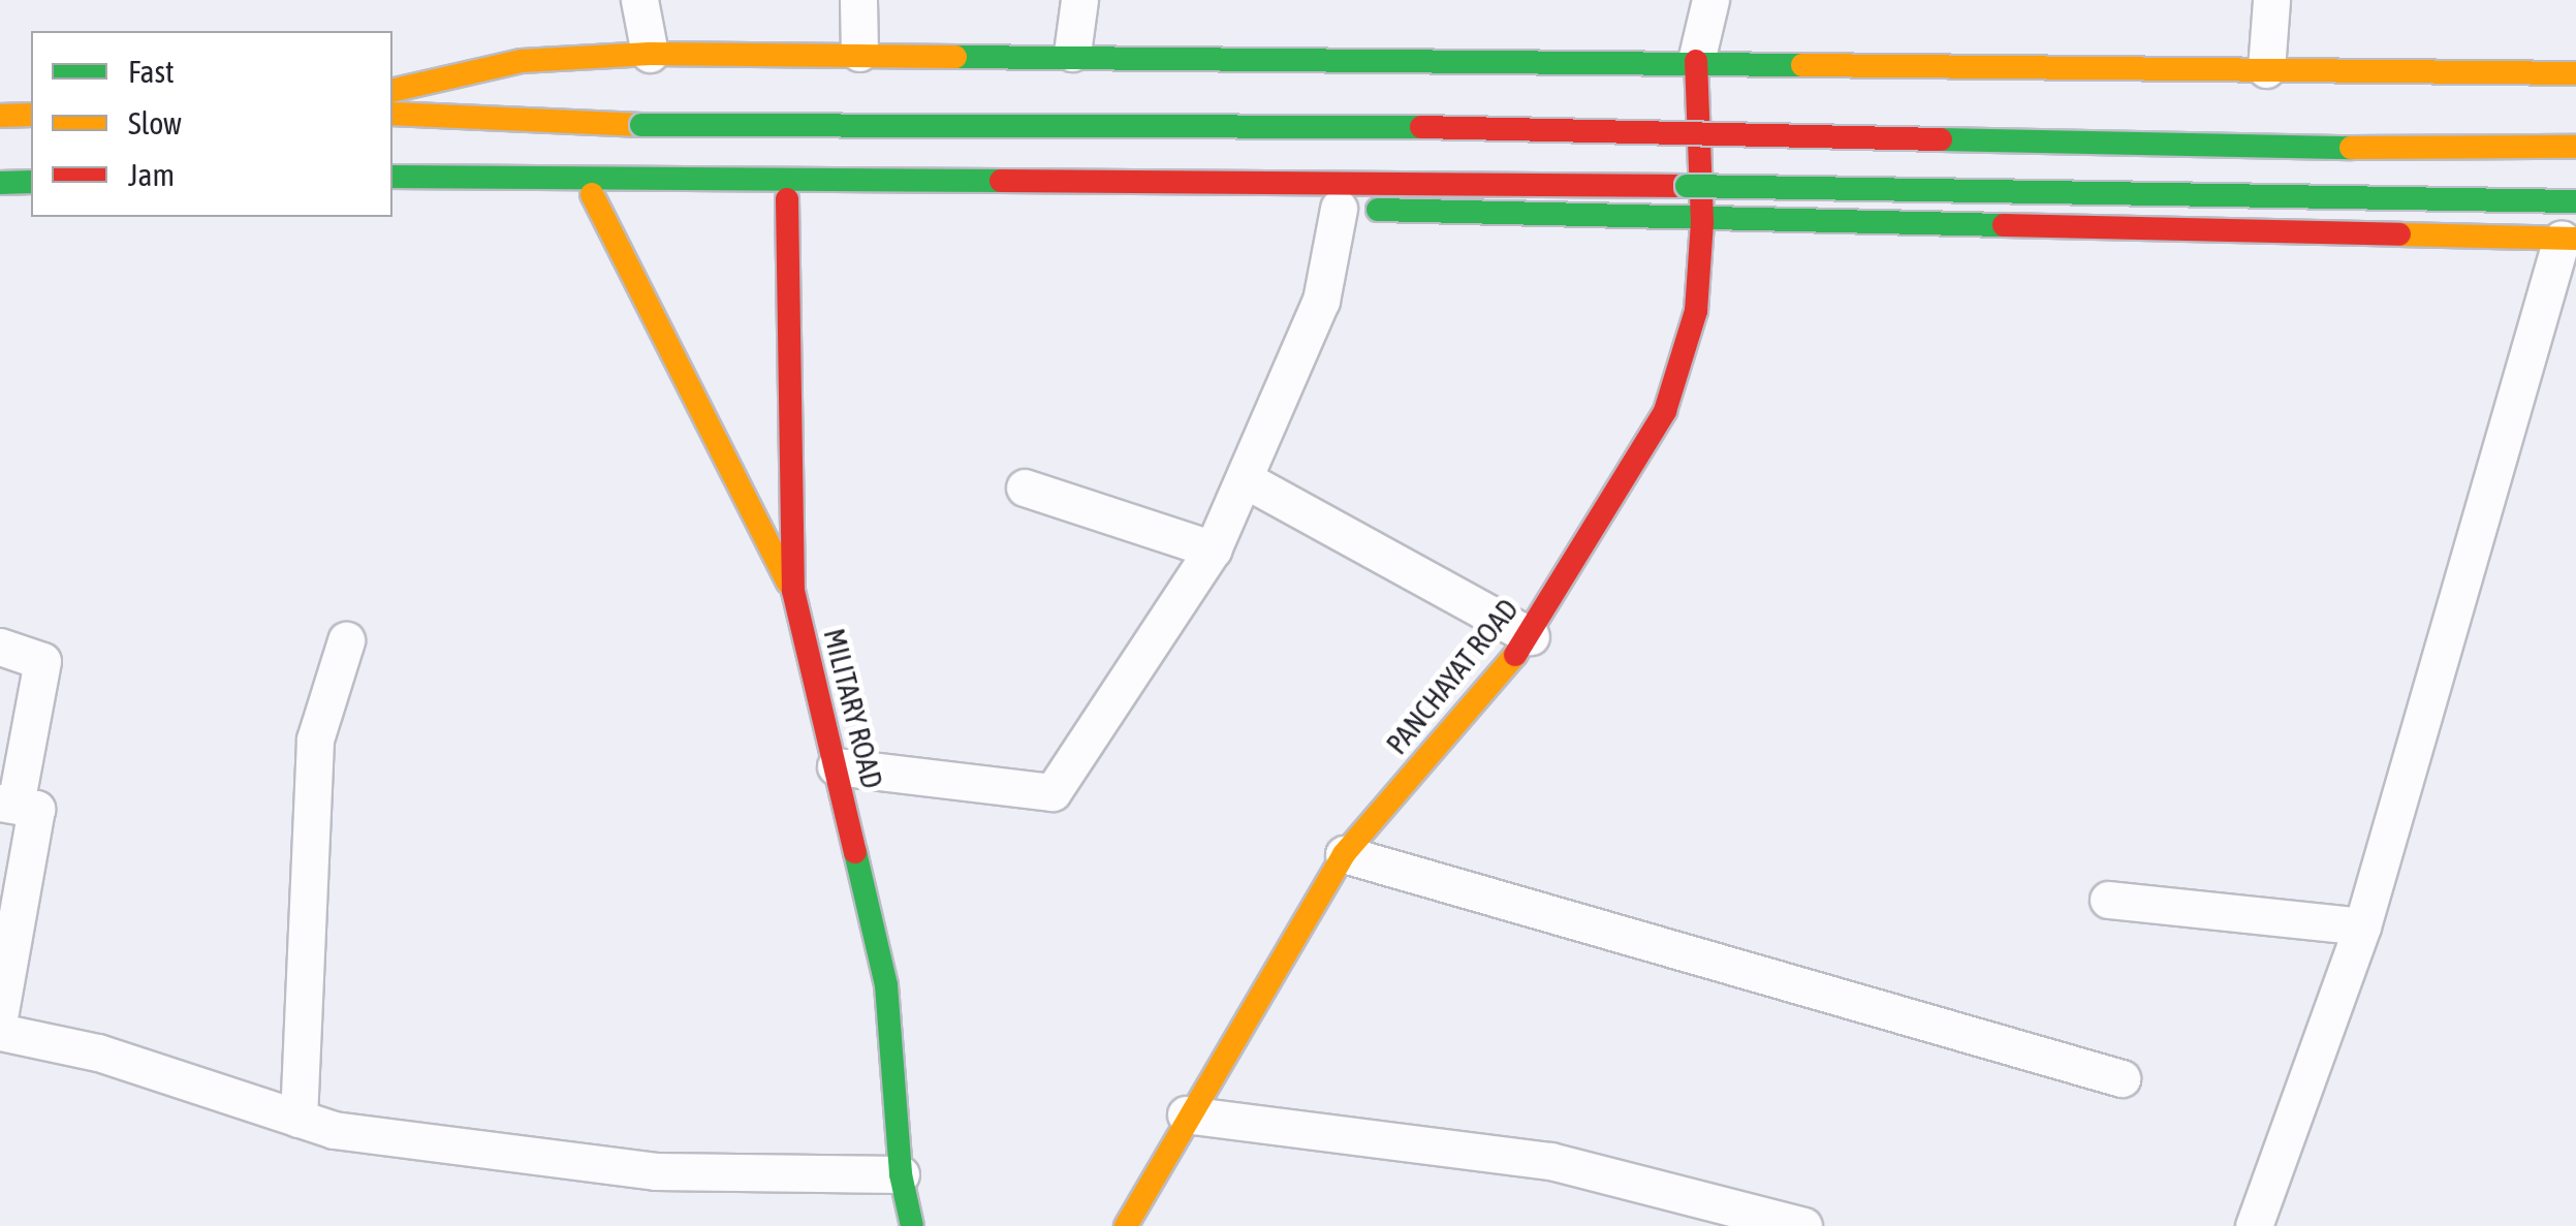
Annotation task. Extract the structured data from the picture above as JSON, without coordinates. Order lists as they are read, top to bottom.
{
  "streets": {
    "main road": ["PANCHAYAT ROAD", "MILITARY ROAD"]
  },
  "legend": ["Fast", "Slow", "Jam"]
}
